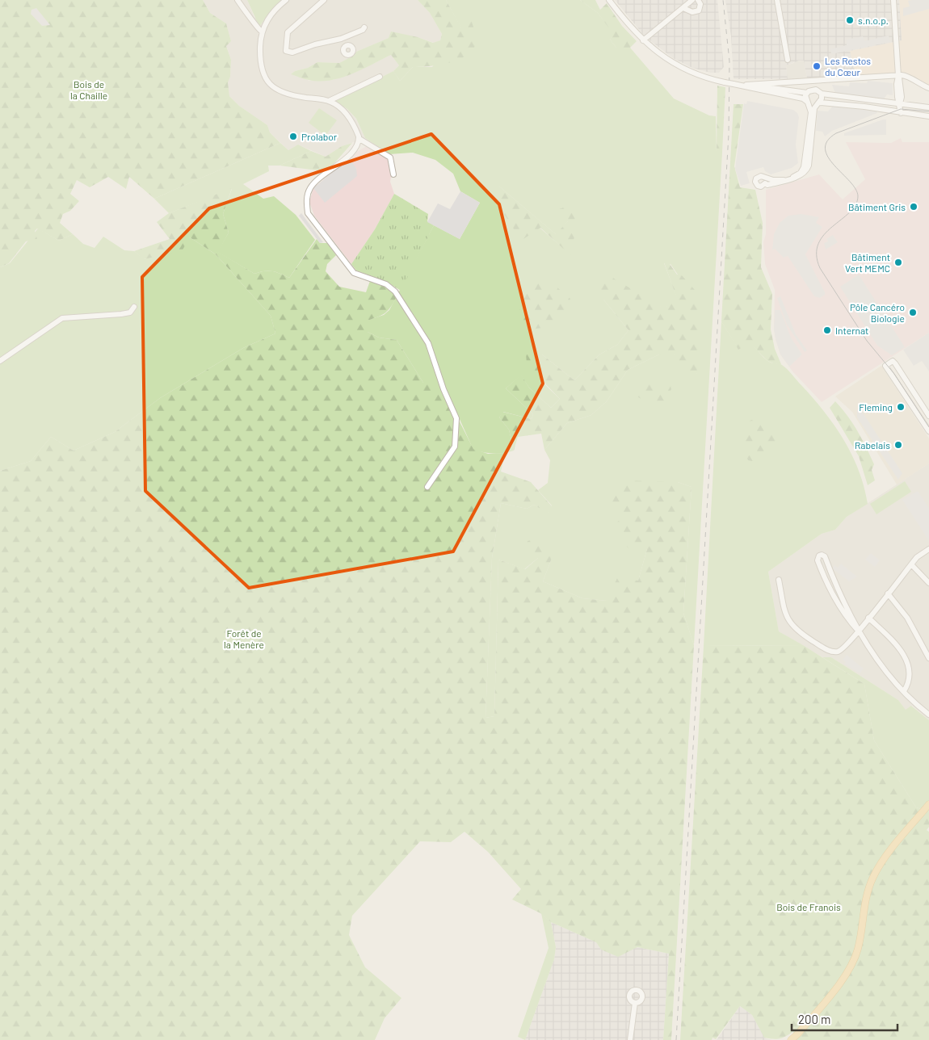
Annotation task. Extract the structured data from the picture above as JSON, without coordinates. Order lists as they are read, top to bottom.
{
  "parks": ["Bois de la Chaille", "Forêt de la Menère", "Bois de Franois"],
  "places": [
    "s.n.o.p.",
    "Les Restos du Cœur",
    "Prolabor",
    "Bâtiment Gris",
    "Bâtiment Vert MEMC",
    "Pôle Cancéro Biologie",
    "Internat",
    "Fleming",
    "Rabelais"
  ],
  "scale_bar": "200 m"
}
